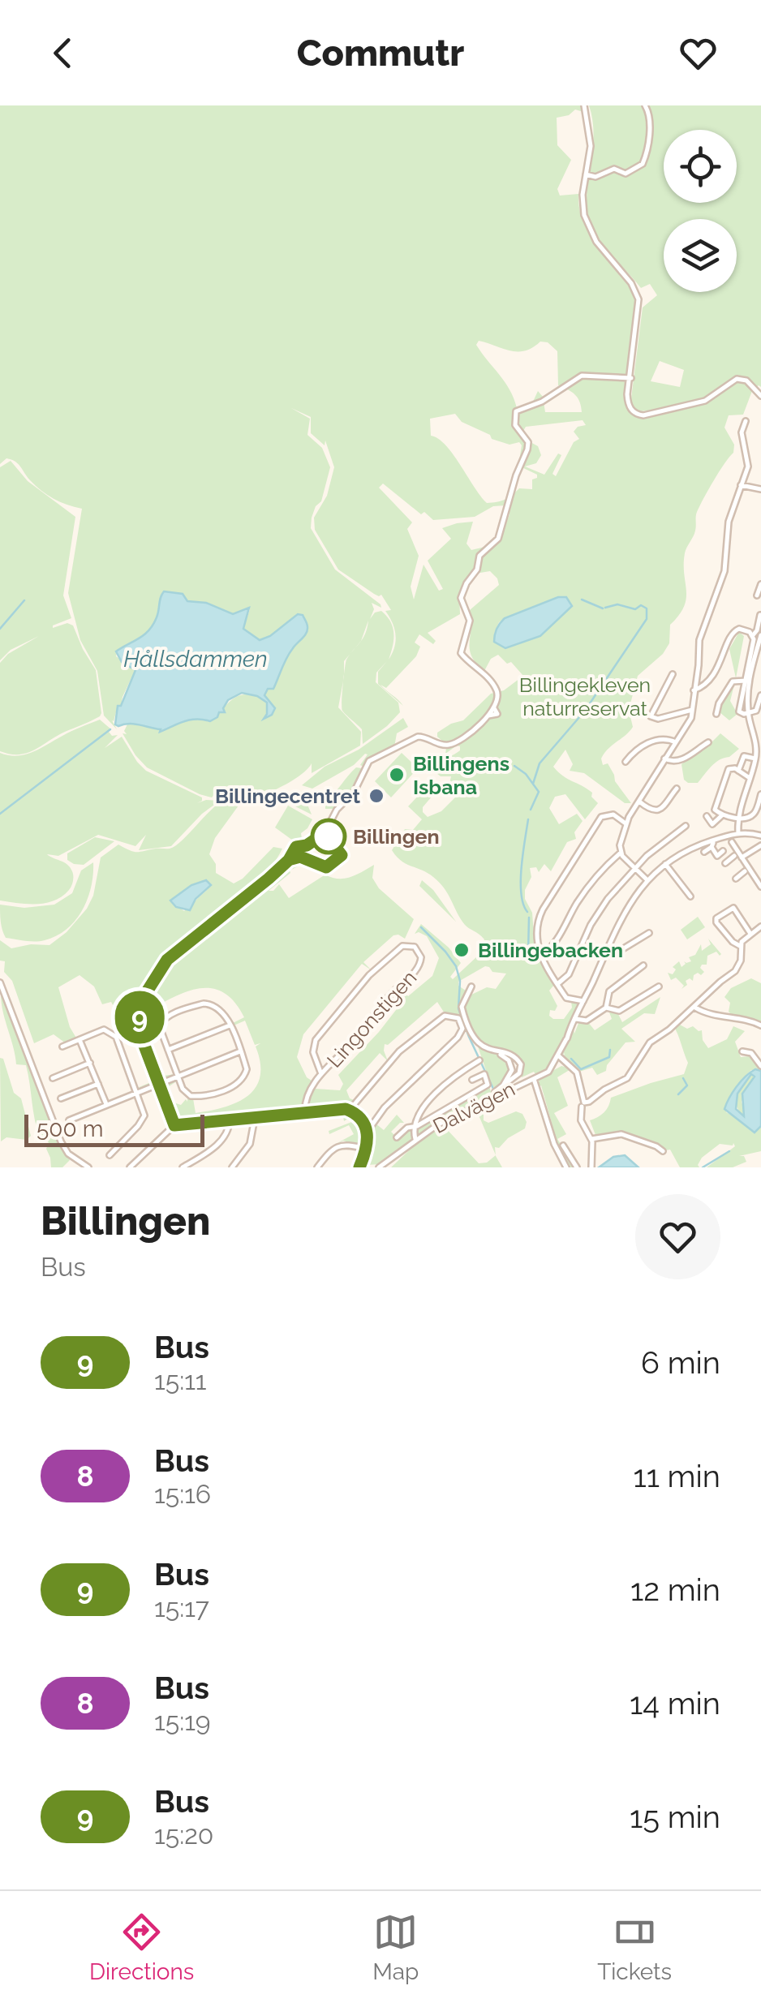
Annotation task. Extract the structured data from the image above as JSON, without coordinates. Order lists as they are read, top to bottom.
{
  "streets": {
    "street": ["Lingonstigen", "Dalvägen"]
  },
  "water": ["Hållsdammen"],
  "parks": ["Billingekleven naturreservat"],
  "places": [
    "Billingens Isbana",
    "Billingecentret",
    "Billingen",
    "Billingebacken"
  ],
  "lines": ["bus line 9"],
  "scale_bar": "500 m",
  "page": {
    "header": "Commutr",
    "on_map": "9",
    "scale": "500 m",
    "heading": ["Billingen", "Bus"],
    "list": [
      {
        "mark": "9",
        "name": "Bus",
        "note": "15:11",
        "value": "6 min"
      },
      {
        "mark": "8",
        "name": "Bus",
        "note": "15:16",
        "value": "11 min"
      },
      {
        "mark": "9",
        "name": "Bus",
        "note": "15:17",
        "value": "12 min"
      },
      {
        "mark": "8",
        "name": "Bus",
        "note": "15:19",
        "value": "14 min"
      },
      {
        "mark": "9",
        "name": "Bus",
        "note": "15:20",
        "value": "15 min"
      }
    ],
    "tabs": ["Directions", "Map", "Tickets"]
  }
}
